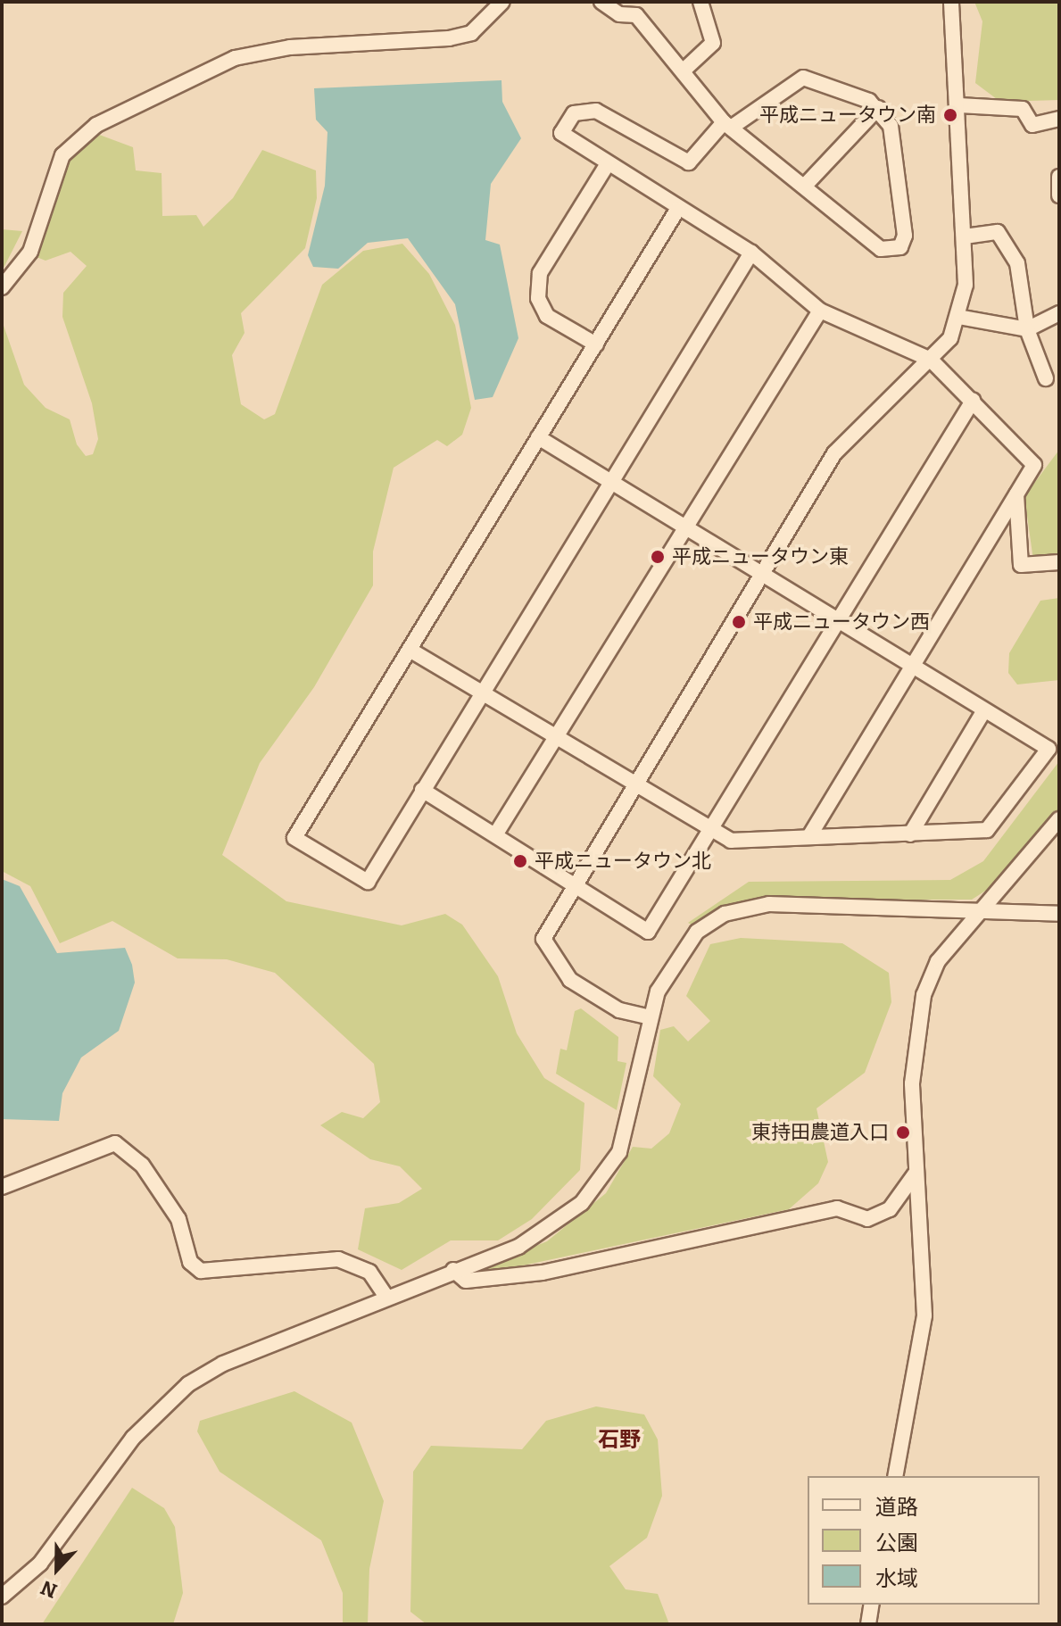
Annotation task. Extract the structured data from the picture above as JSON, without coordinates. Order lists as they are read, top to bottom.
{
  "districts": ["石野"],
  "places": [
    "平成ニュータウン南",
    "平成ニュータウン東",
    "平成ニュータウン西",
    "平成ニュータウン北",
    "東持田農道入口"
  ],
  "legend": ["道路", "公園", "水域"],
  "north": "bottom"
}
